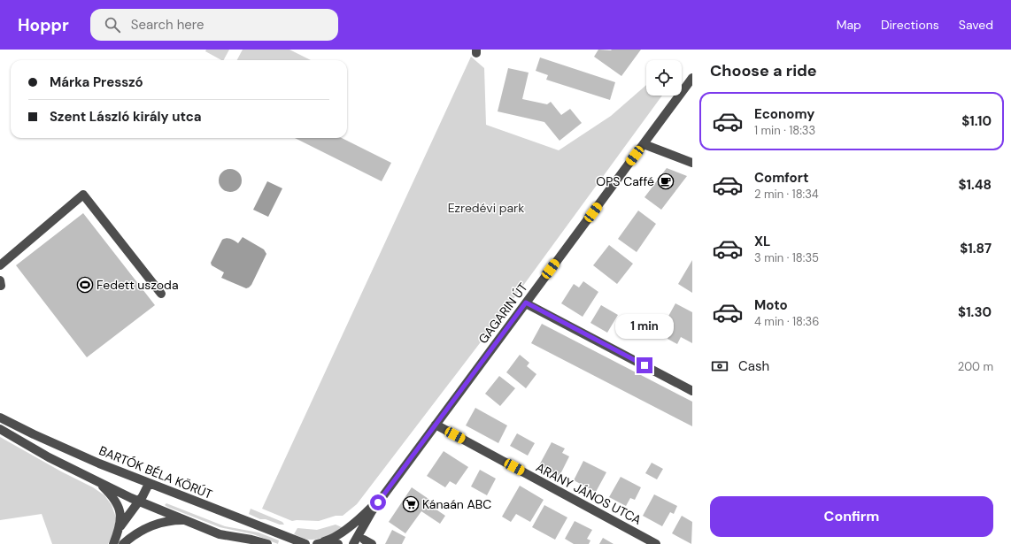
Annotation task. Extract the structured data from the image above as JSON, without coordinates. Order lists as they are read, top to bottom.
{
  "streets": {
    "street": ["GAGARIN ÚT", "BARTÓK BÉLA KÖRÚT", "ARANY JÁNOS UTCA"]
  },
  "crossings": [
    ["GAGARIN ÚT", "ARANY JÁNOS UTCA"]
  ],
  "parks": ["Ezredévi park"],
  "places": {
    "cafe": ["OPS Caffé"],
    "sports": ["Fedett uszoda"],
    "supermarket": ["Kánaán ABC"]
  },
  "page": {
    "header": "Hoppr",
    "search": "Search here",
    "nav": ["Map", "Directions", "Saved"],
    "heading": "Choose a ride",
    "banner": ["Márka Presszó", "Szent László király utca"],
    "list": [
      {
        "name": "Economy",
        "note": "1 min · 18:33",
        "value": "$1.10"
      },
      {
        "name": "Comfort",
        "note": "2 min · 18:34",
        "value": "$1.48"
      },
      {
        "name": "XL",
        "note": "3 min · 18:35",
        "value": "$1.87"
      },
      {
        "name": "Moto",
        "note": "4 min · 18:36",
        "value": "$1.30"
      }
    ],
    "bubble": "1 min",
    "pay": ["Cash", "200 m"],
    "buttons": "Confirm"
  }
}
